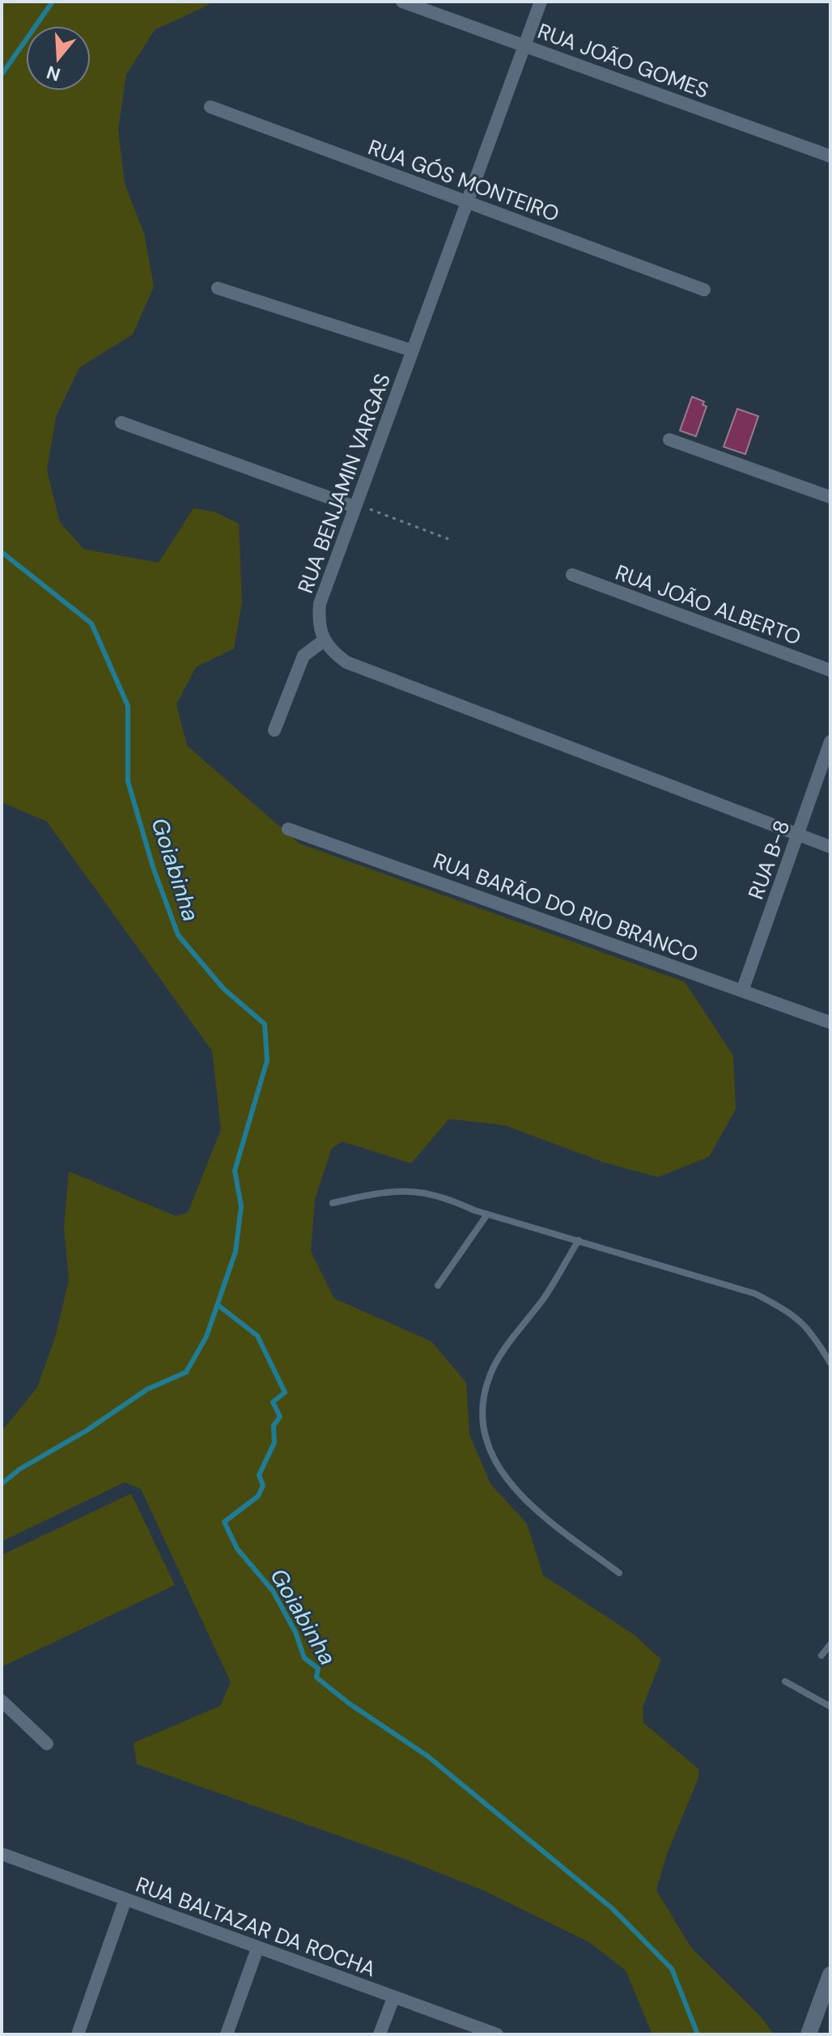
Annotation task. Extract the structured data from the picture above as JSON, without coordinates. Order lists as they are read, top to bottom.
{
  "streets": {
    "street": [
      "RUA JOÃO GOMES",
      "RUA GÓS MONTEIRO",
      "RUA BENJAMIN VARGAS",
      "RUA JOÃO ALBERTO",
      "RUA B-8",
      "RUA BARÃO DO RIO BRANCO",
      "RUA BALTAZAR DA ROCHA"
    ]
  },
  "crossings": [
    ["RUA JOÃO GOMES", "RUA BENJAMIN VARGAS"],
    ["RUA GÓS MONTEIRO", "RUA BENJAMIN VARGAS"],
    ["RUA B-8", "RUA BARÃO DO RIO BRANCO"]
  ],
  "water": ["Goiabinha"],
  "north": "bottom"
}
